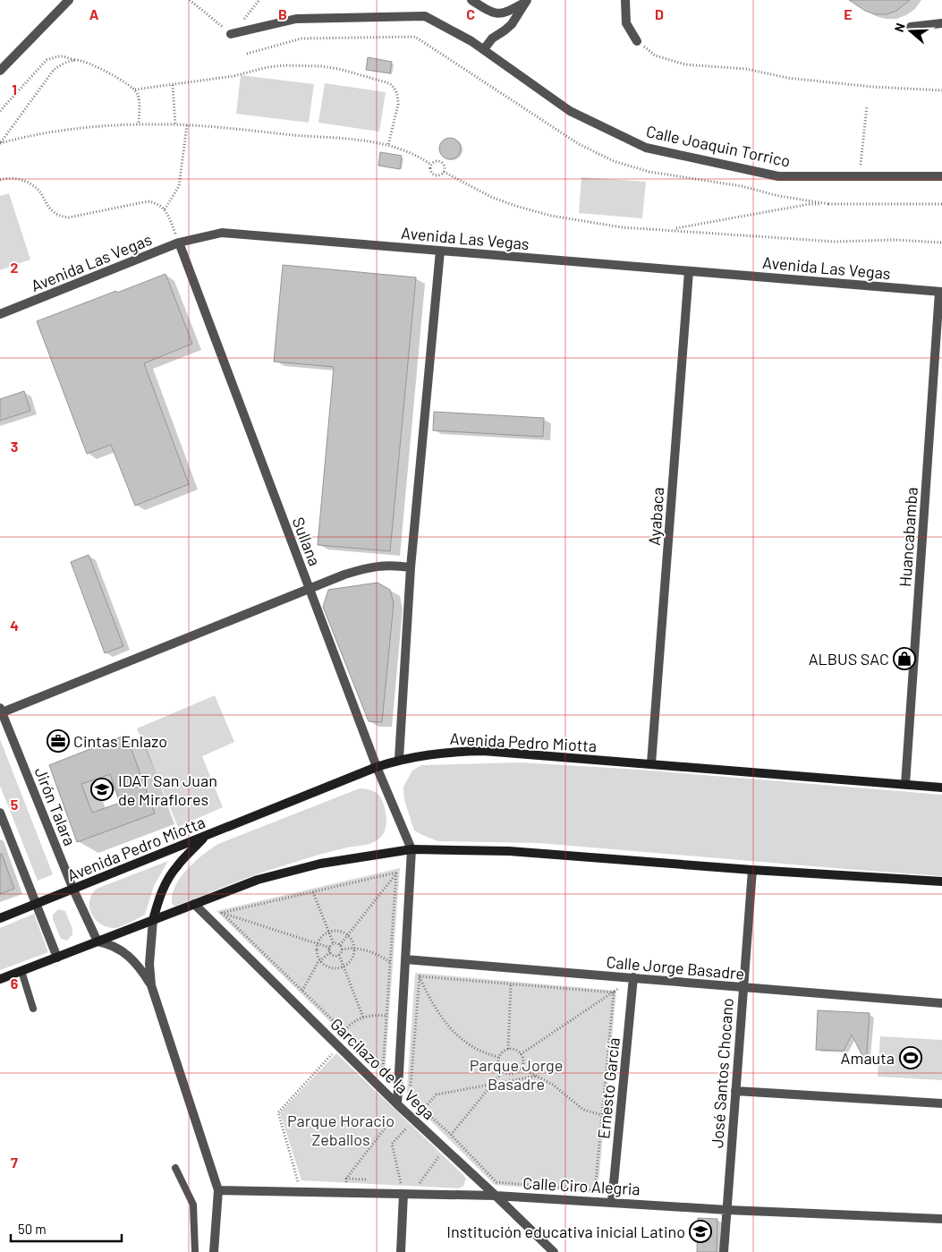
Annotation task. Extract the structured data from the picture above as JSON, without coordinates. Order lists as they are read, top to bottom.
{
  "streets": {
    "main road": ["Avenida Pedro Miotta"],
    "street": [
      "Calle Joaquin Torrico",
      "Avenida Las Vegas",
      "Ayabaca",
      "Huancabamba",
      "Sullana",
      "Jirón Talara",
      "Calle Jorge Basadre",
      "Garcilazo de la Vega",
      "José Santos Chocano",
      "Ernesto García",
      "Calle Ciro Alegria"
    ]
  },
  "crossings": [
    ["Avenida Las Vegas", "Ayabaca"],
    ["Avenida Las Vegas", "Huancabamba"],
    ["Avenida Las Vegas", "Sullana"],
    ["Ayabaca", "Avenida Pedro Miotta"],
    ["Huancabamba", "Avenida Pedro Miotta"],
    ["Sullana", "Avenida Pedro Miotta"],
    ["Avenida Pedro Miotta", "Jirón Talara"],
    ["Calle Jorge Basadre", "José Santos Chocano"],
    ["Calle Jorge Basadre", "Ernesto García"],
    ["Garcilazo de la Vega", "Calle Ciro Alegria"],
    ["José Santos Chocano", "Calle Ciro Alegria"],
    ["Ernesto García", "Calle Ciro Alegria"]
  ],
  "parks": ["Parque Jorge Basadre", "Parque Horacio Zeballos"],
  "places": {
    "shop": ["ALBUS SAC"],
    "office": ["Cintas Enlazo"],
    "school or university": ["IDAT San Juan de Miraflores", "Institución educativa inicial Latino"],
    "sports": ["Amauta"]
  },
  "scale_bar": "50 m",
  "north": "left",
  "grid": {
    "columns": [
      "A",
      "B",
      "C",
      "D",
      "E"
    ],
    "rows": [
      "1",
      "2",
      "3",
      "4",
      "5",
      "6",
      "7"
    ]
  }
}
